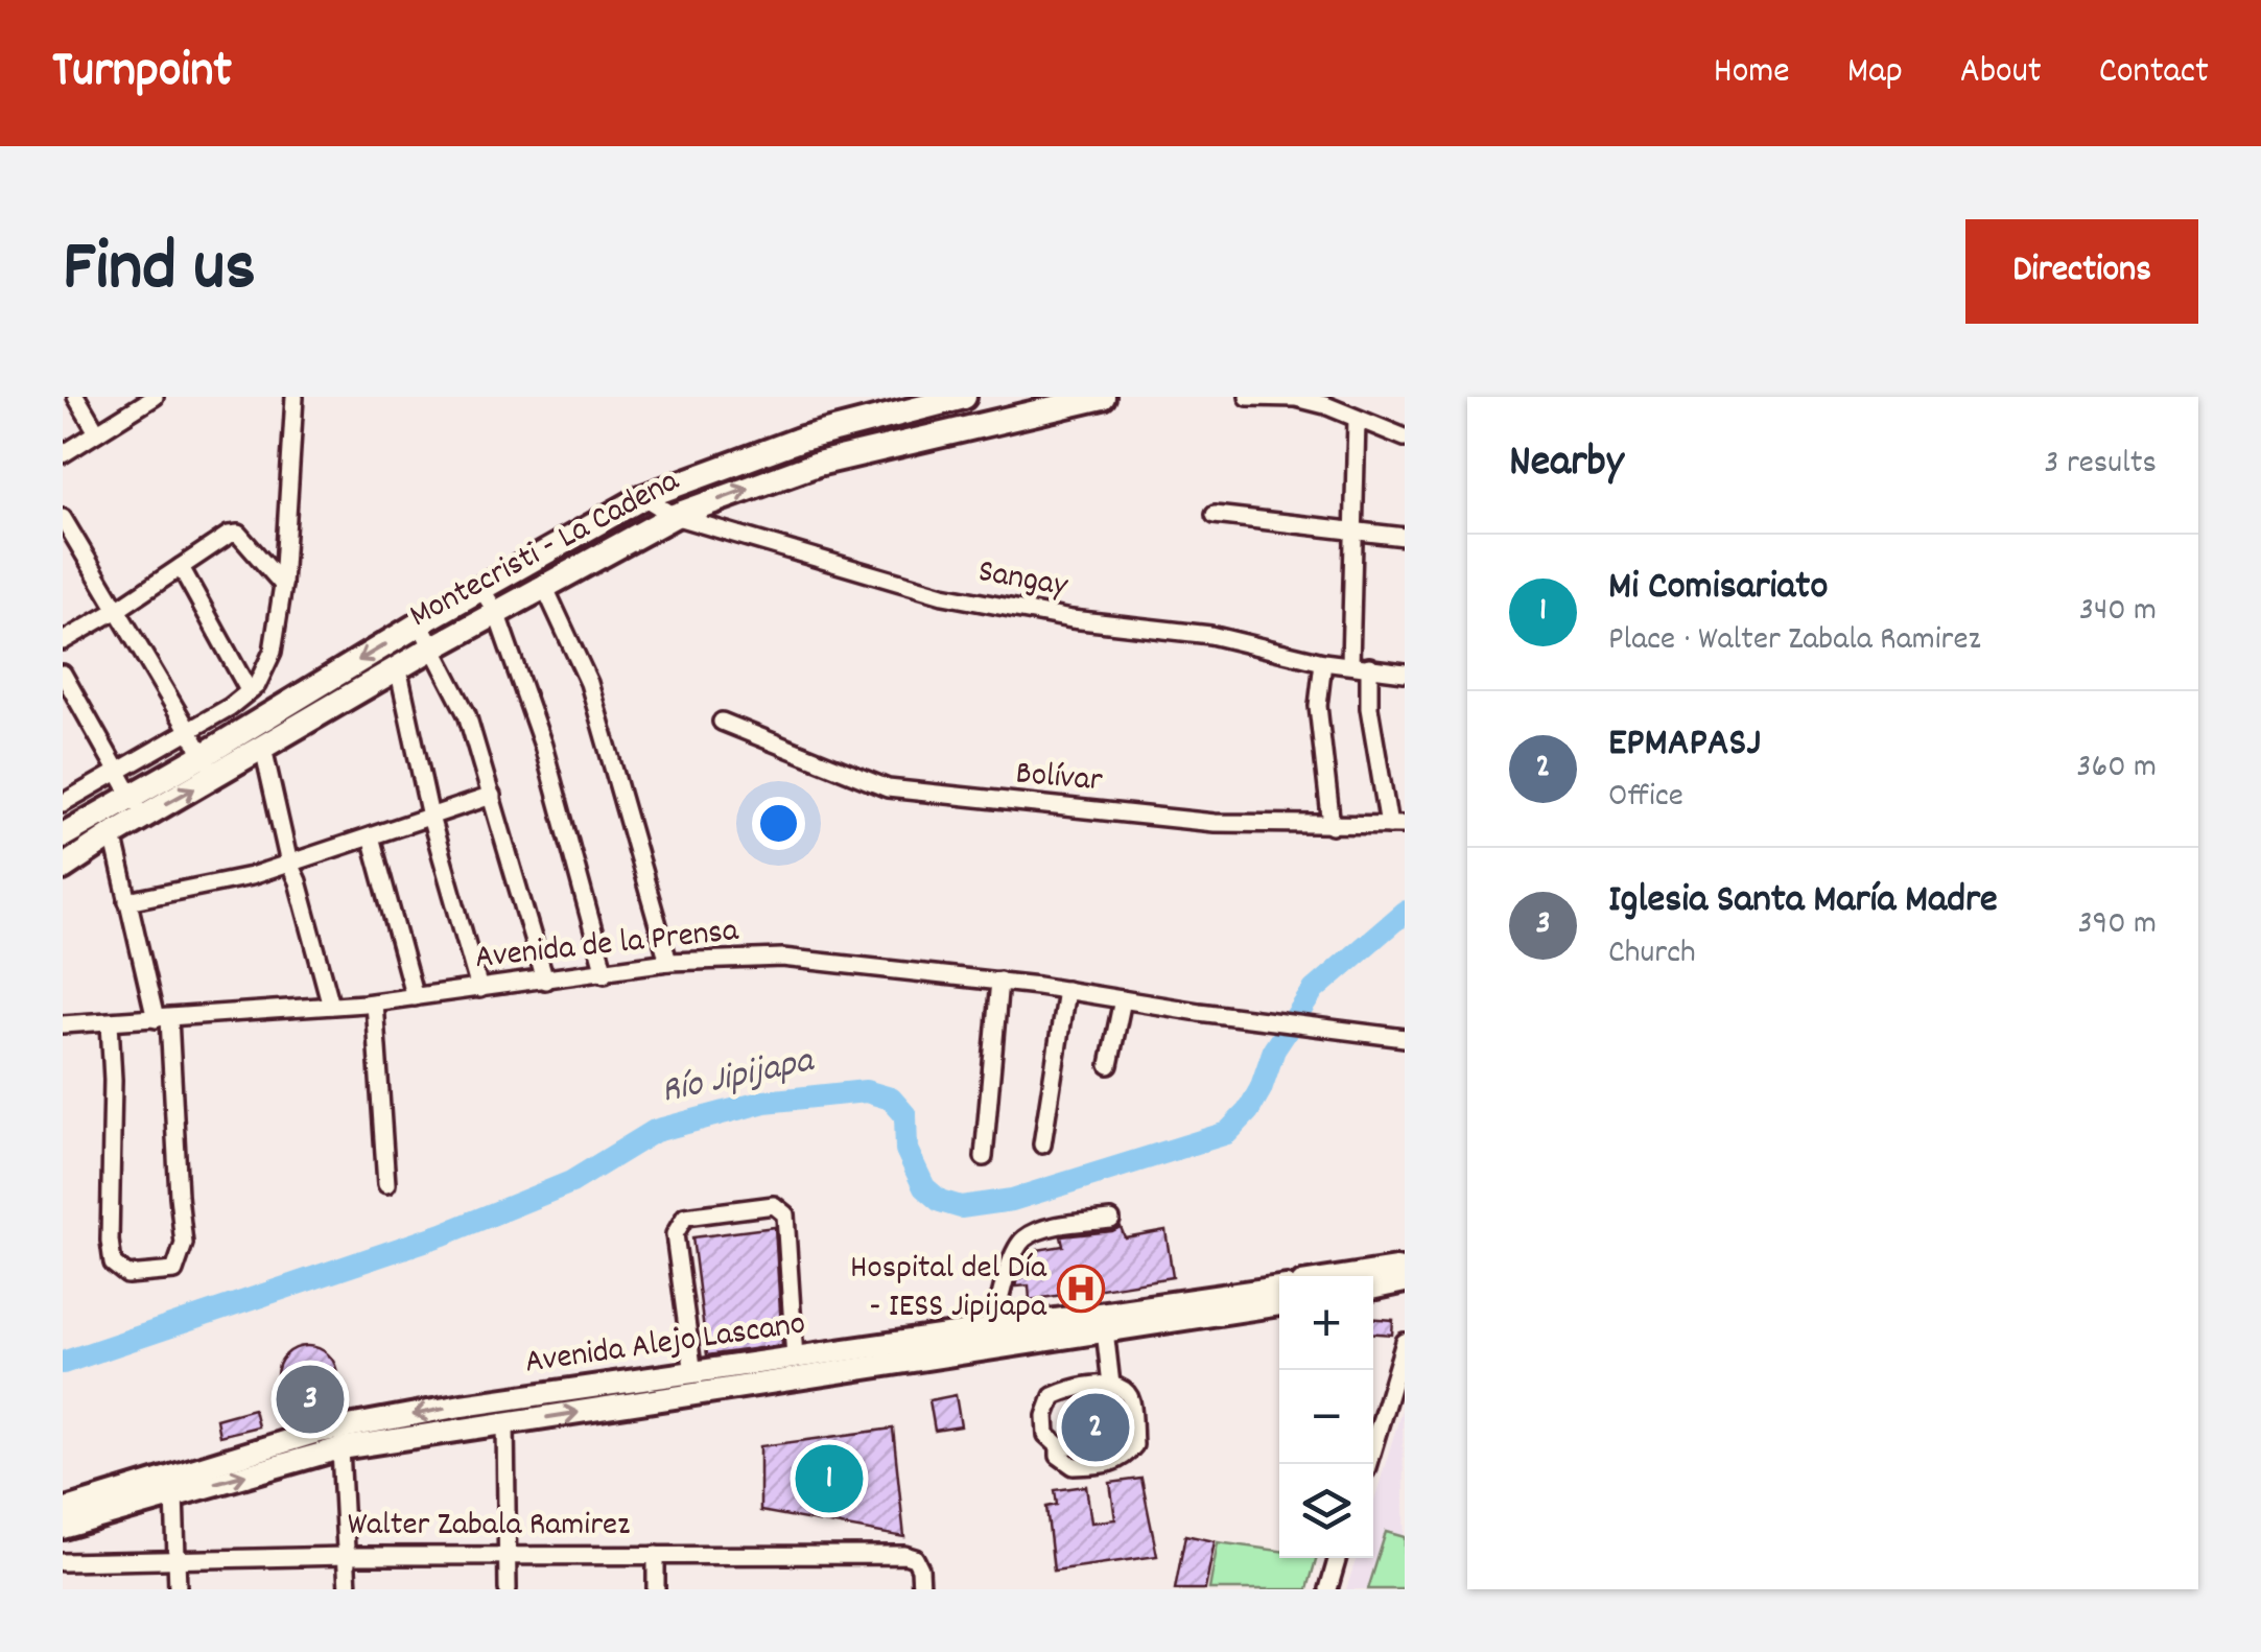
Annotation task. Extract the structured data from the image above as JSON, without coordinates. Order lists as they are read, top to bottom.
{
  "streets": {
    "highway": ["Montecristi - La Cadena"],
    "main road": ["Avenida Alejo Lascano"],
    "street": [
      "Sangay",
      "Bolívar",
      "Avenida de la Prensa",
      "Walter Zabala Ramirez"
    ]
  },
  "crossings": [
    ["Montecristi - La Cadena", "Sangay"]
  ],
  "water": ["Río Jipijapa"],
  "places": {
    "hospital": ["Hospital del Día - IESS Jipijapa"]
  },
  "page": {
    "header": "Turnpoint",
    "nav": [
      "Home",
      "Map",
      "About",
      "Contact"
    ],
    "title": "Find us",
    "buttons": "Directions",
    "heading": ["Nearby", "3 results"],
    "list": [
      {
        "mark": "1",
        "name": "Mi Comisariato",
        "note": "Place · Walter Zabala Ramirez",
        "value": "340 m"
      },
      {
        "mark": "2",
        "name": "EPMAPASJ",
        "note": "Office",
        "value": "360 m"
      },
      {
        "mark": "3",
        "name": "Iglesia Santa María Madre",
        "note": "Church",
        "value": "390 m"
      }
    ],
    "map_buttons": ["+", "−"],
    "pins": ["3", "2", "1"]
  }
}
